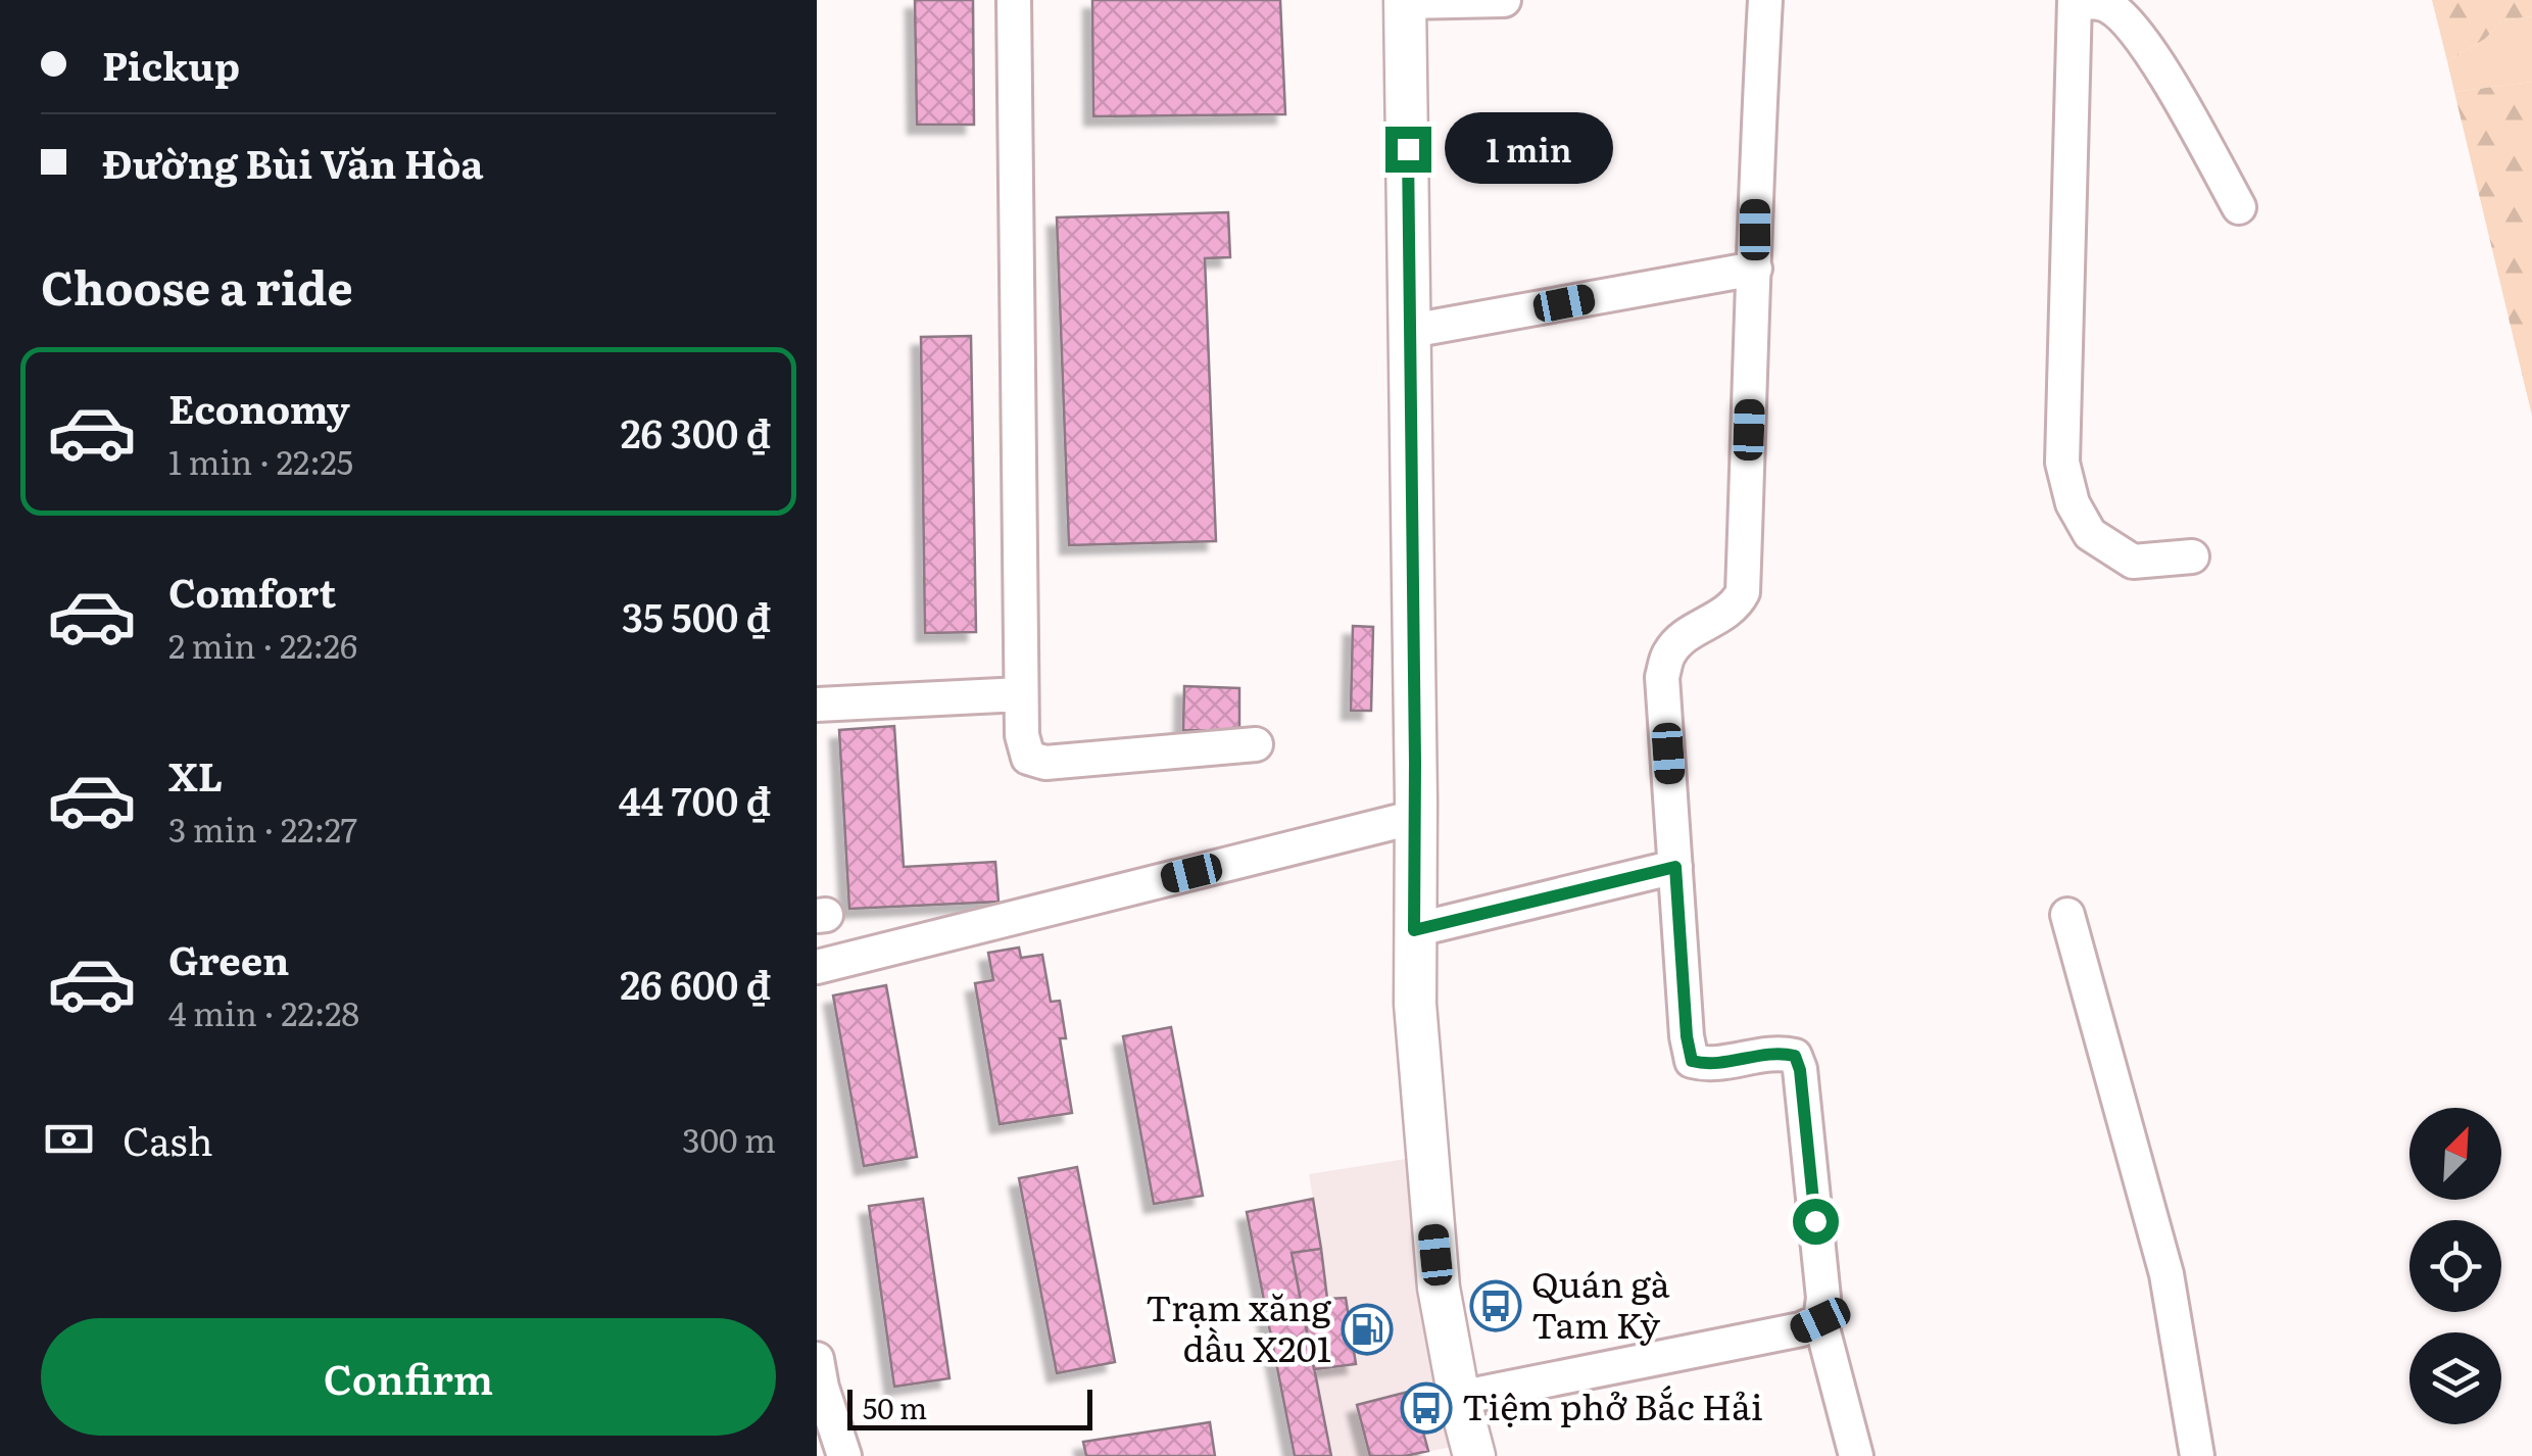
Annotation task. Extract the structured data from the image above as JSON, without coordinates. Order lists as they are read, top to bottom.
{
  "places": {
    "bus stop": ["Quán gà Tam Kỳ", "Tiệm phở Bắc Hải"],
    "fuel station": ["Trạm xăng dầu X201"]
  },
  "scale_bar": "50 m",
  "north": "top right",
  "page": {
    "banner": ["Pickup", "Đường Bùi Văn Hòa"],
    "bubble": "1 min",
    "heading": "Choose a ride",
    "list": [
      {
        "name": "Economy",
        "note": "1 min · 22:25",
        "value": "26 300 ₫"
      },
      {
        "name": "Comfort",
        "note": "2 min · 22:26",
        "value": "35 500 ₫"
      },
      {
        "name": "XL",
        "note": "3 min · 22:27",
        "value": "44 700 ₫"
      },
      {
        "name": "Green",
        "note": "4 min · 22:28",
        "value": "26 600 ₫"
      }
    ],
    "pay": ["Cash", "300 m"],
    "buttons": "Confirm",
    "scale": "50 m"
  }
}
